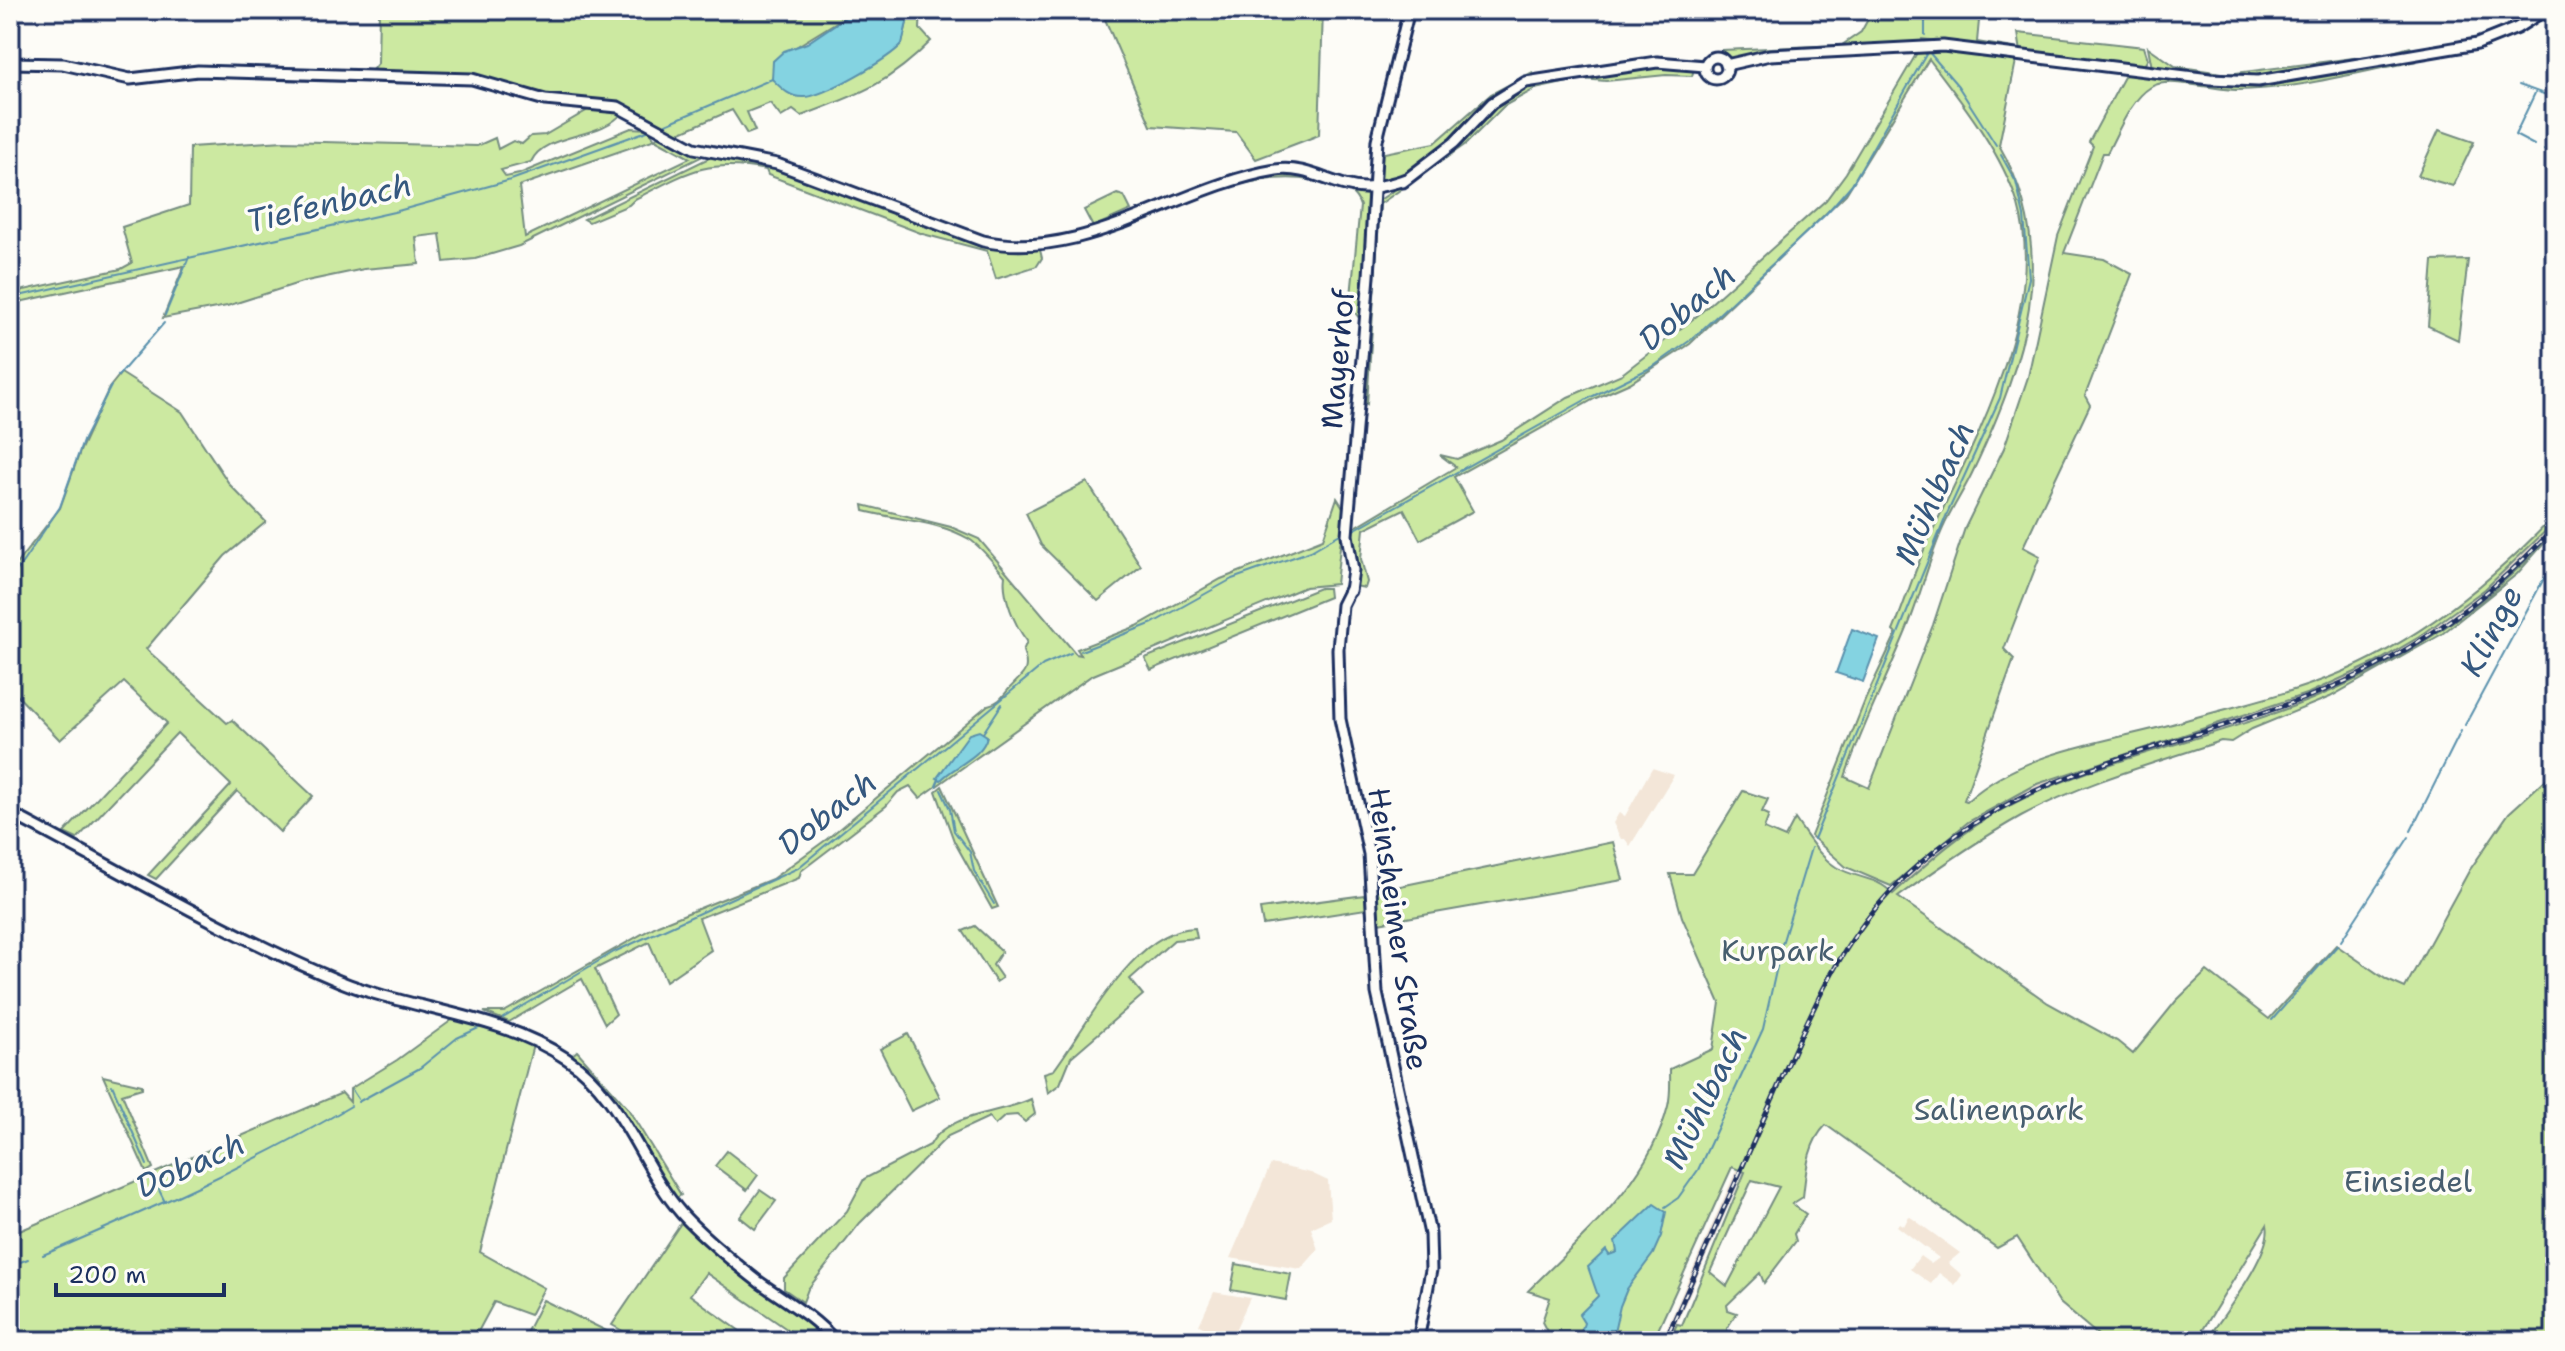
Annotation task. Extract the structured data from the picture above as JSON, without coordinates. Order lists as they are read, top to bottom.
{
  "streets": {
    "street": ["Mayerhof", "Heinsheimer Straße"]
  },
  "crossings": [
    ["Mayerhof", "Heinsheimer Straße"]
  ],
  "water": [
    "Tiefenbach",
    "Dobach",
    "Mühlbach",
    "Klinge"
  ],
  "parks": ["Kurpark", "Salinenpark", "Einsiedel"],
  "scale_bar": "200 m"
}
